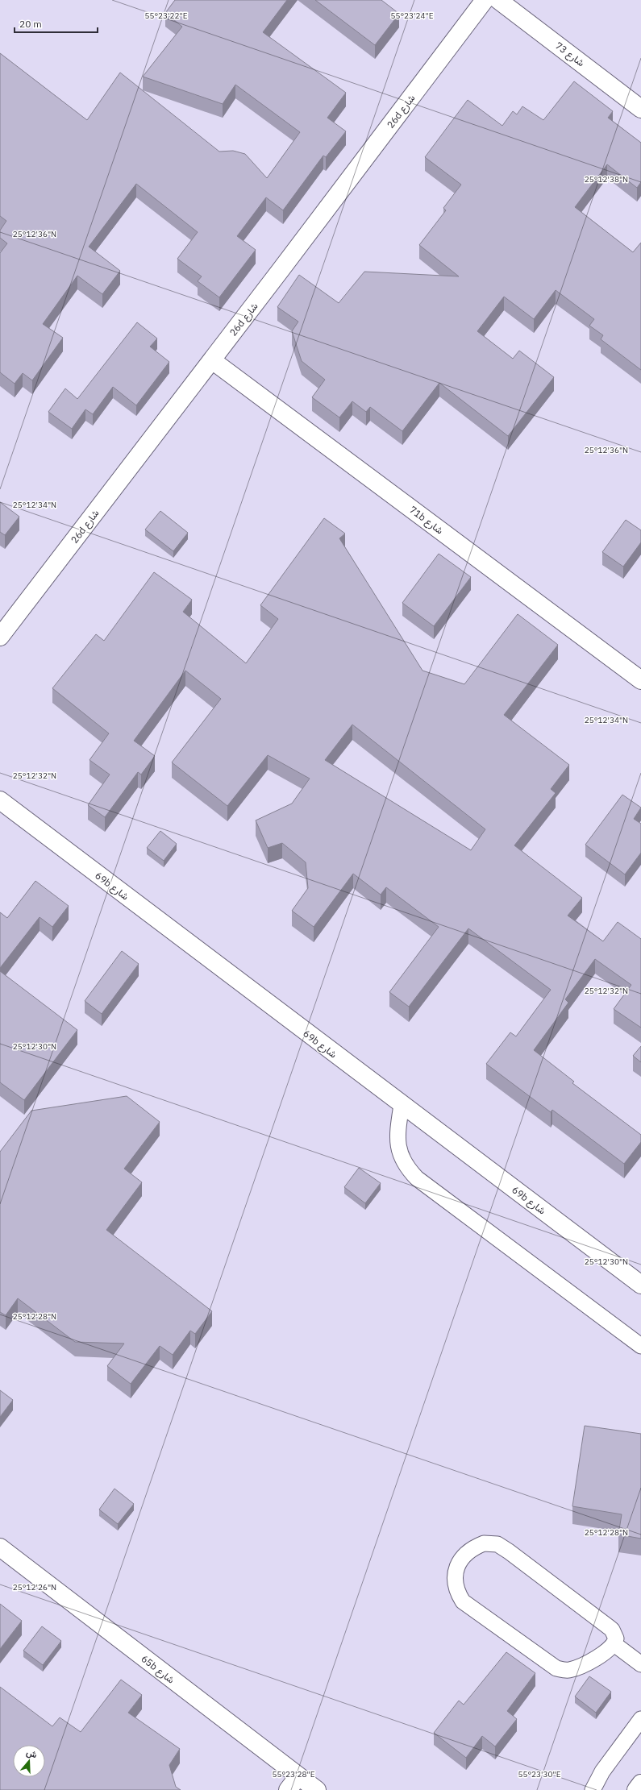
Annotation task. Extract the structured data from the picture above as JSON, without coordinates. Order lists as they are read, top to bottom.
{
  "streets": {
    "street": [
      "شارع 73",
      "26d شارع",
      "71b شارع",
      "69b شارع",
      "65b شارع"
    ]
  },
  "crossings": [
    ["26d شارع", "71b شارع"]
  ],
  "scale_bar": "20 m",
  "north": "top",
  "coordinates": [
    "55°23'24\"E",
    "55°23'22\"E",
    "25°12'38\"N",
    "25°12'36\"N",
    "25°12'34\"N",
    "25°12'32\"N",
    "25°12'30\"N",
    "25°12'28\"N",
    "25°12'26\"N",
    "55°23'28\"E",
    "55°23'30\"E"
  ]
}
